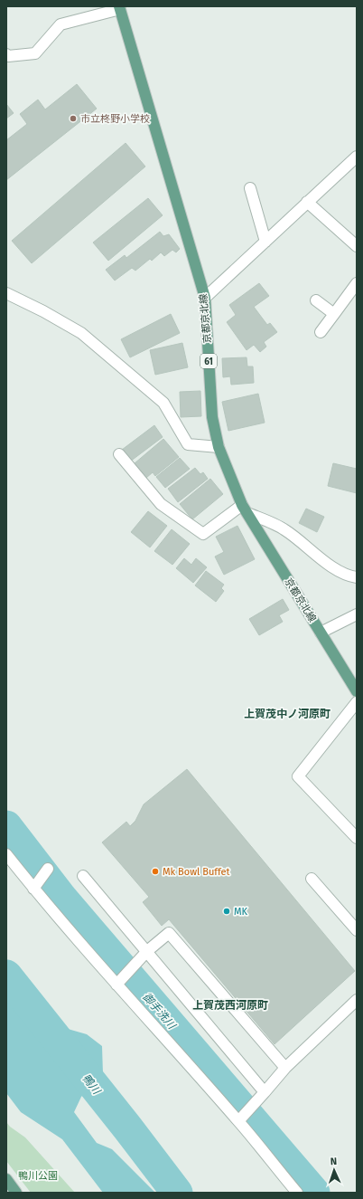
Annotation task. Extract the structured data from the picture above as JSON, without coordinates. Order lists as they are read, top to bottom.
{
  "streets": {
    "main road": ["京都京北線", "61"]
  },
  "districts": ["上賀茂中ノ河原町", "上賀茂西河原町"],
  "water": ["御手洗川", "鴨川"],
  "parks": ["鴨川公園"],
  "places": ["市立柊野小学校", "Mk Bowl Buffet", "MK"],
  "north": "top"
}
